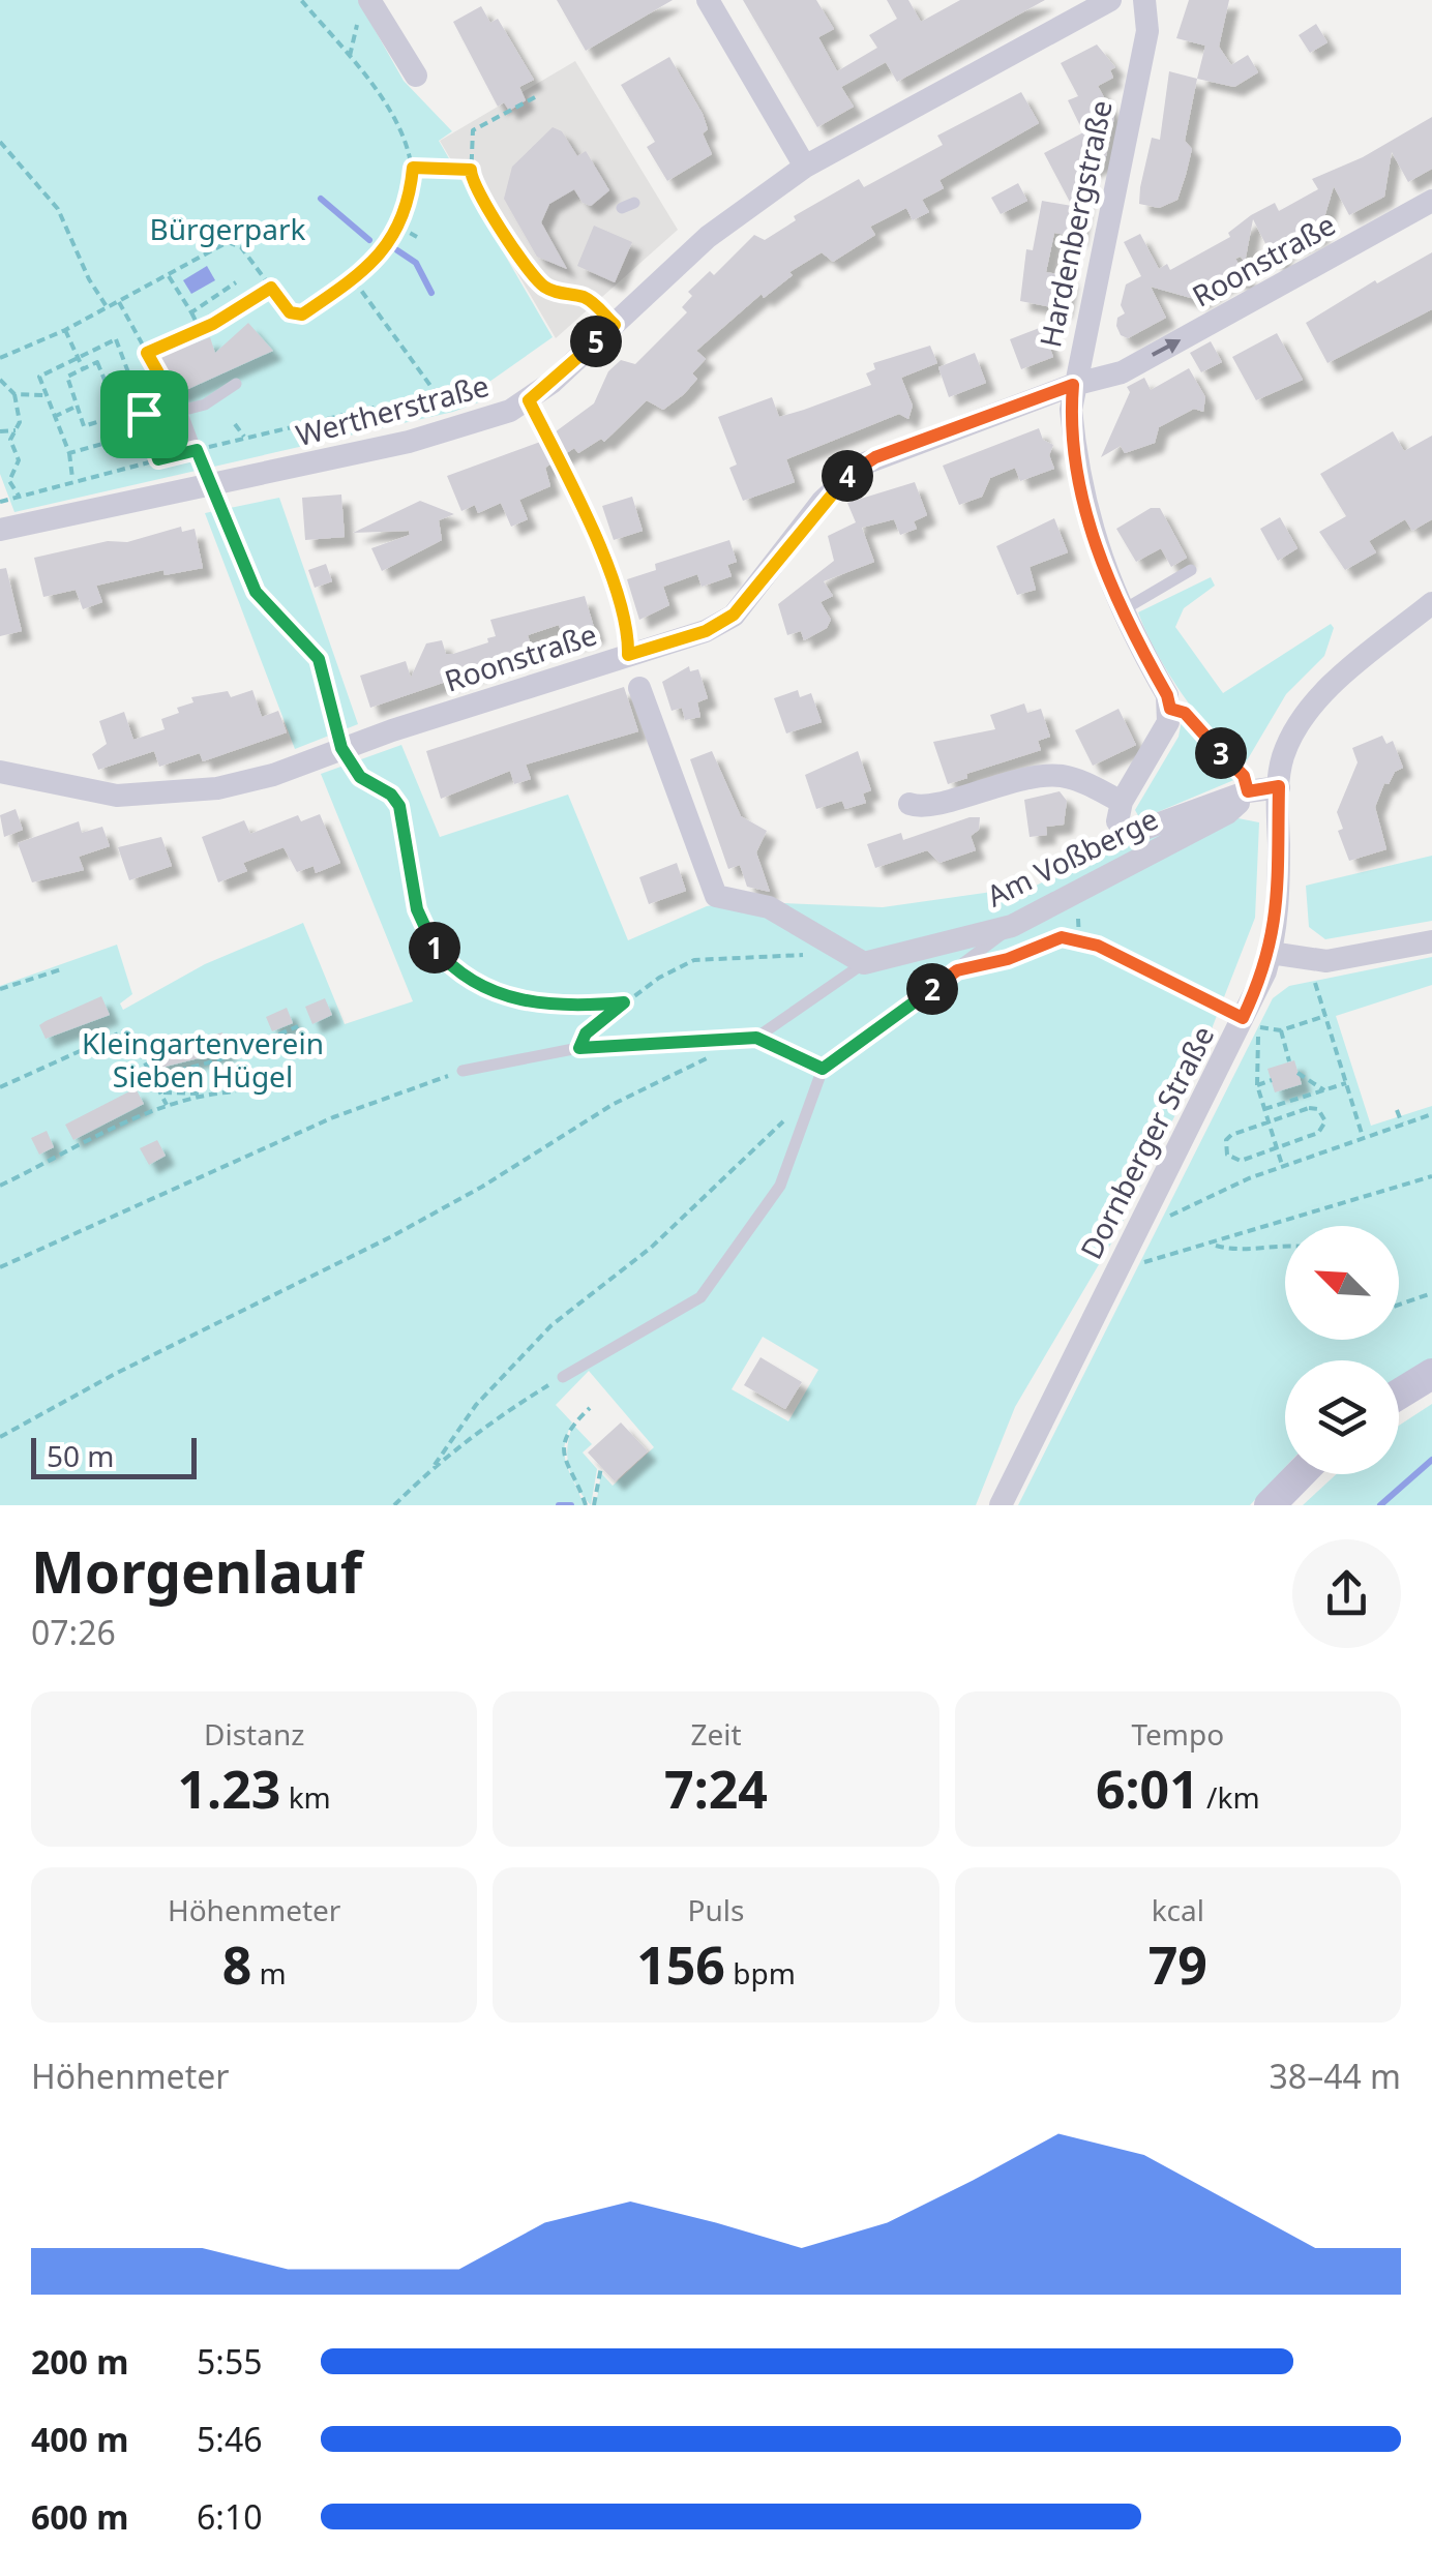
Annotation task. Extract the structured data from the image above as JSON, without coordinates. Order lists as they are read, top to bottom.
{
  "streets": {
    "street": [
      "Hardenbergstraße",
      "Roonstraße",
      "Wertherstraße",
      "Am Voßberge",
      "Dornberger Straße"
    ]
  },
  "crossings": [
    ["Hardenbergstraße", "Roonstraße"]
  ],
  "parks": ["Bürgerpark", "Kleingartenverein Sieben Hügel"],
  "scale_bar": "50 m",
  "north": "top left",
  "page": {
    "pins": [
      "5",
      "4",
      "3",
      "1",
      "2"
    ],
    "scale": "50 m",
    "heading": ["Morgenlauf", "07:26"],
    "stats": [
      ["Distanz", "1.23 km"],
      ["Zeit", "7:24"],
      ["Tempo", "6:01 /km"],
      ["Höhenmeter", "8 m"],
      ["Puls", "156 bpm"],
      ["kcal", "79"]
    ],
    "chart": ["Höhenmeter", "38–44 m"],
    "list": [
      {
        "name": "200 m",
        "note": "5:55"
      },
      {
        "name": "400 m",
        "note": "5:46"
      },
      {
        "name": "600 m",
        "note": "6:10"
      }
    ]
  }
}
